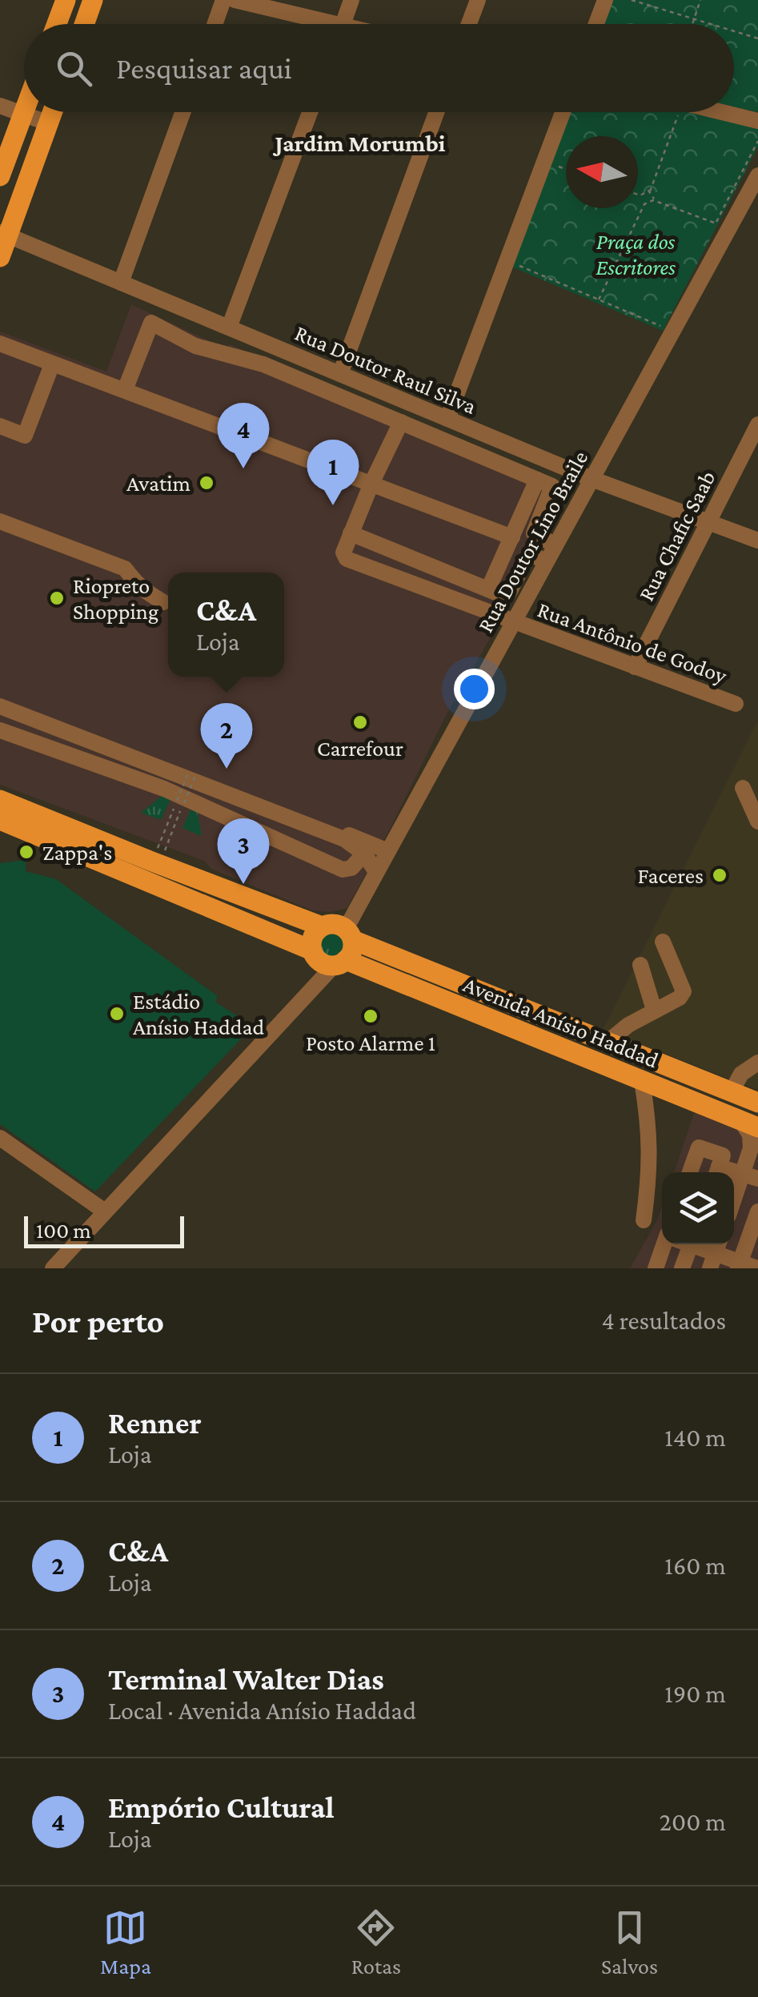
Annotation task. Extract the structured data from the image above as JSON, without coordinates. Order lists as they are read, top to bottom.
{
  "streets": {
    "main road": ["Avenida Anísio Haddad"],
    "street": [
      "Rua Doutor Raul Silva",
      "Rua Chafic Saab",
      "Rua Doutor Lino Braile",
      "Rua Antônio de Godoy"
    ]
  },
  "crossings": [
    ["Rua Doutor Raul Silva", "Rua Chafic Saab"],
    ["Rua Doutor Raul Silva", "Rua Doutor Lino Braile"],
    ["Rua Chafic Saab", "Rua Antônio de Godoy"],
    ["Rua Doutor Lino Braile", "Rua Antônio de Godoy"],
    ["Rua Doutor Lino Braile", "Avenida Anísio Haddad"]
  ],
  "districts": ["Jardim Morumbi"],
  "parks": ["Praça dos Escritores"],
  "places": [
    "Avatim",
    "Riopreto Shopping",
    "Carrefour",
    "Zappa's",
    "Faceres",
    "Estádio Anísio Haddad",
    "Posto Alarme 1"
  ],
  "scale_bar": "100 m",
  "north": "left",
  "page": {
    "search": "Pesquisar aqui",
    "pins": [
      "4",
      "1",
      "2",
      "3"
    ],
    "popup": ["C&A", "Loja"],
    "scale": "100 m",
    "heading": ["Por perto", "4 resultados"],
    "list": [
      {
        "mark": "1",
        "name": "Renner",
        "note": "Loja",
        "value": "140 m"
      },
      {
        "mark": "2",
        "name": "C&A",
        "note": "Loja",
        "value": "160 m"
      },
      {
        "mark": "3",
        "name": "Terminal Walter Dias",
        "note": "Local · Avenida Anísio Haddad",
        "value": "190 m"
      },
      {
        "mark": "4",
        "name": "Empório Cultural",
        "note": "Loja",
        "value": "200 m"
      }
    ],
    "nav": ["Mapa", "Rotas", "Salvos"]
  }
}
